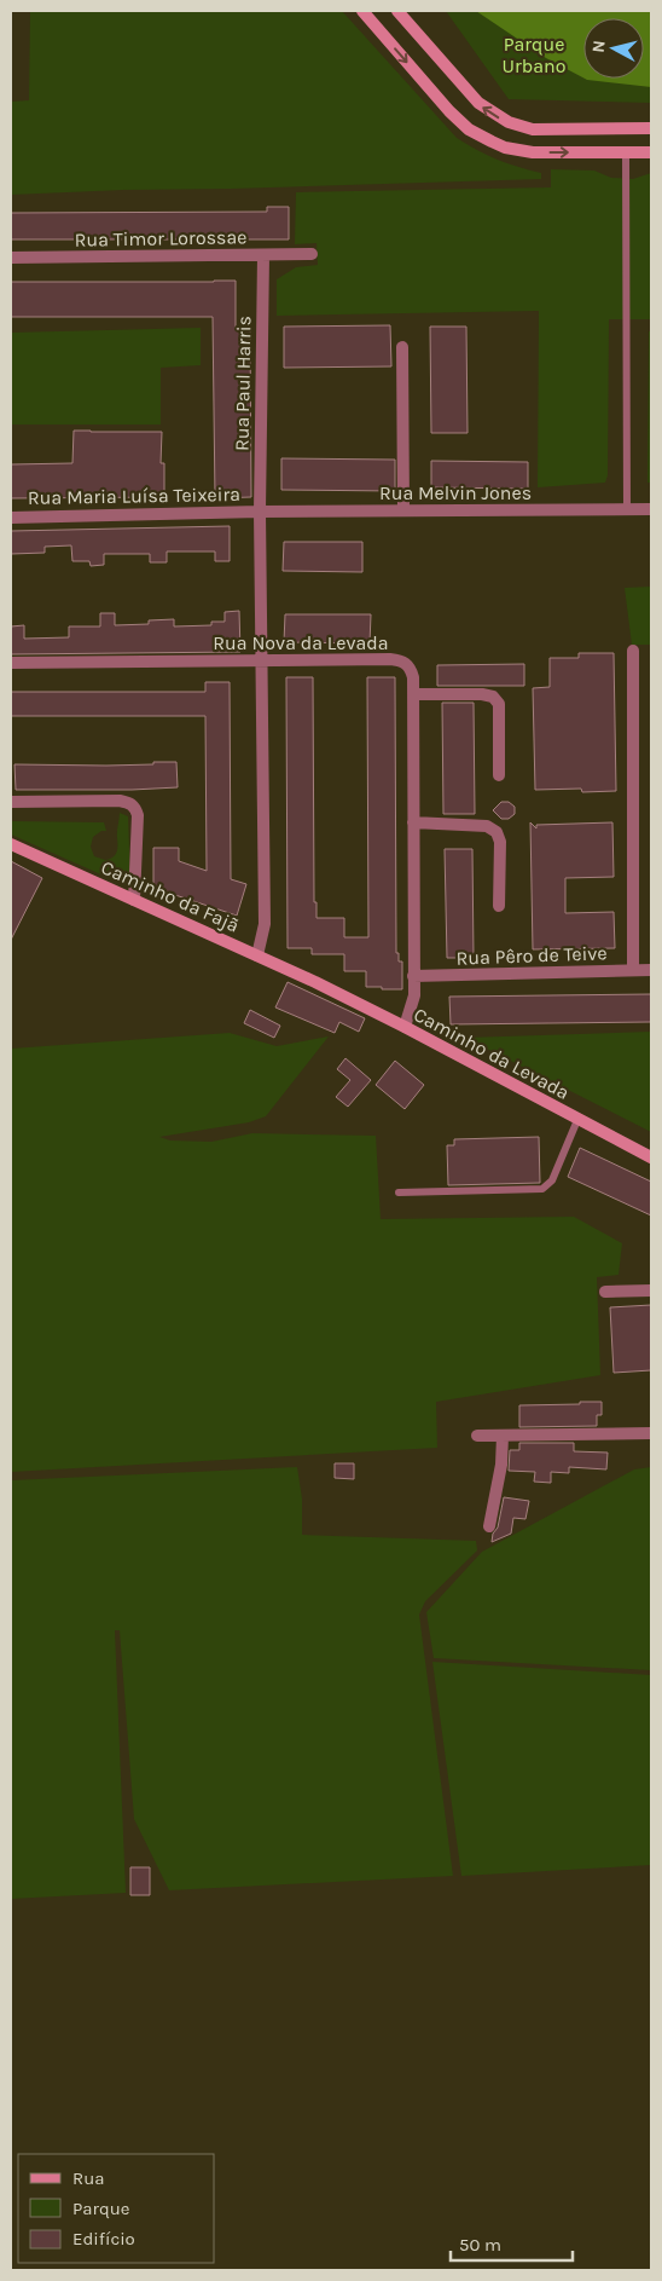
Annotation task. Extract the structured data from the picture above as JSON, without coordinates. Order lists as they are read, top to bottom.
{
  "streets": {
    "street": [
      "Rua Timor Lorossae",
      "Rua Paul Harris",
      "Rua Melvin Jones",
      "Rua Maria Luísa Teixeira",
      "Rua Nova da Levada",
      "Caminho da Fajã",
      "Rua Pêro de Teive",
      "Caminho da Levada"
    ]
  },
  "crossings": [
    ["Rua Timor Lorossae", "Rua Paul Harris"],
    ["Rua Paul Harris", "Rua Melvin Jones"],
    ["Rua Paul Harris", "Rua Maria Luísa Teixeira"],
    ["Rua Paul Harris", "Rua Nova da Levada"],
    ["Rua Paul Harris", "Caminho da Fajã"],
    ["Rua Melvin Jones", "Rua Maria Luísa Teixeira"],
    ["Rua Nova da Levada", "Rua Pêro de Teive"],
    ["Rua Nova da Levada", "Caminho da Levada"],
    ["Caminho da Fajã", "Caminho da Levada"]
  ],
  "parks": ["Parque Urbano"],
  "legend": ["Rua", "Parque", "Edifício"],
  "scale_bar": "50 m",
  "north": "left"
}
